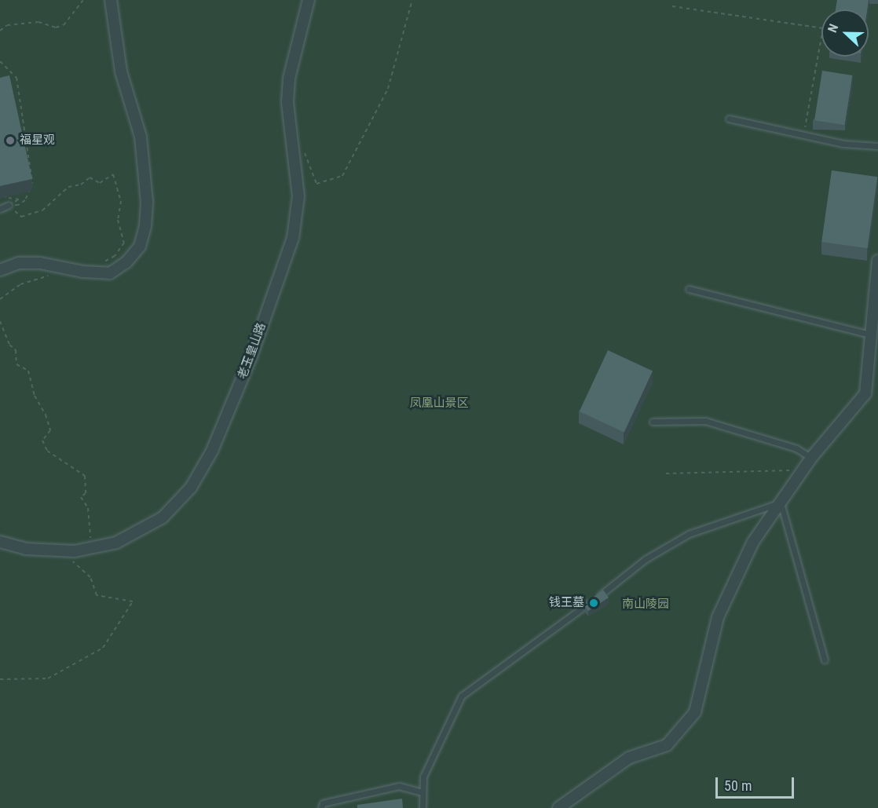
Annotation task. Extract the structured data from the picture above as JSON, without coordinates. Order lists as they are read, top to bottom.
{
  "streets": {
    "street": ["老玉皇山路"]
  },
  "parks": ["凤凰山景区", "南山陵园"],
  "places": ["福星观", "钱王墓"],
  "scale_bar": "50 m",
  "north": "left"
}
